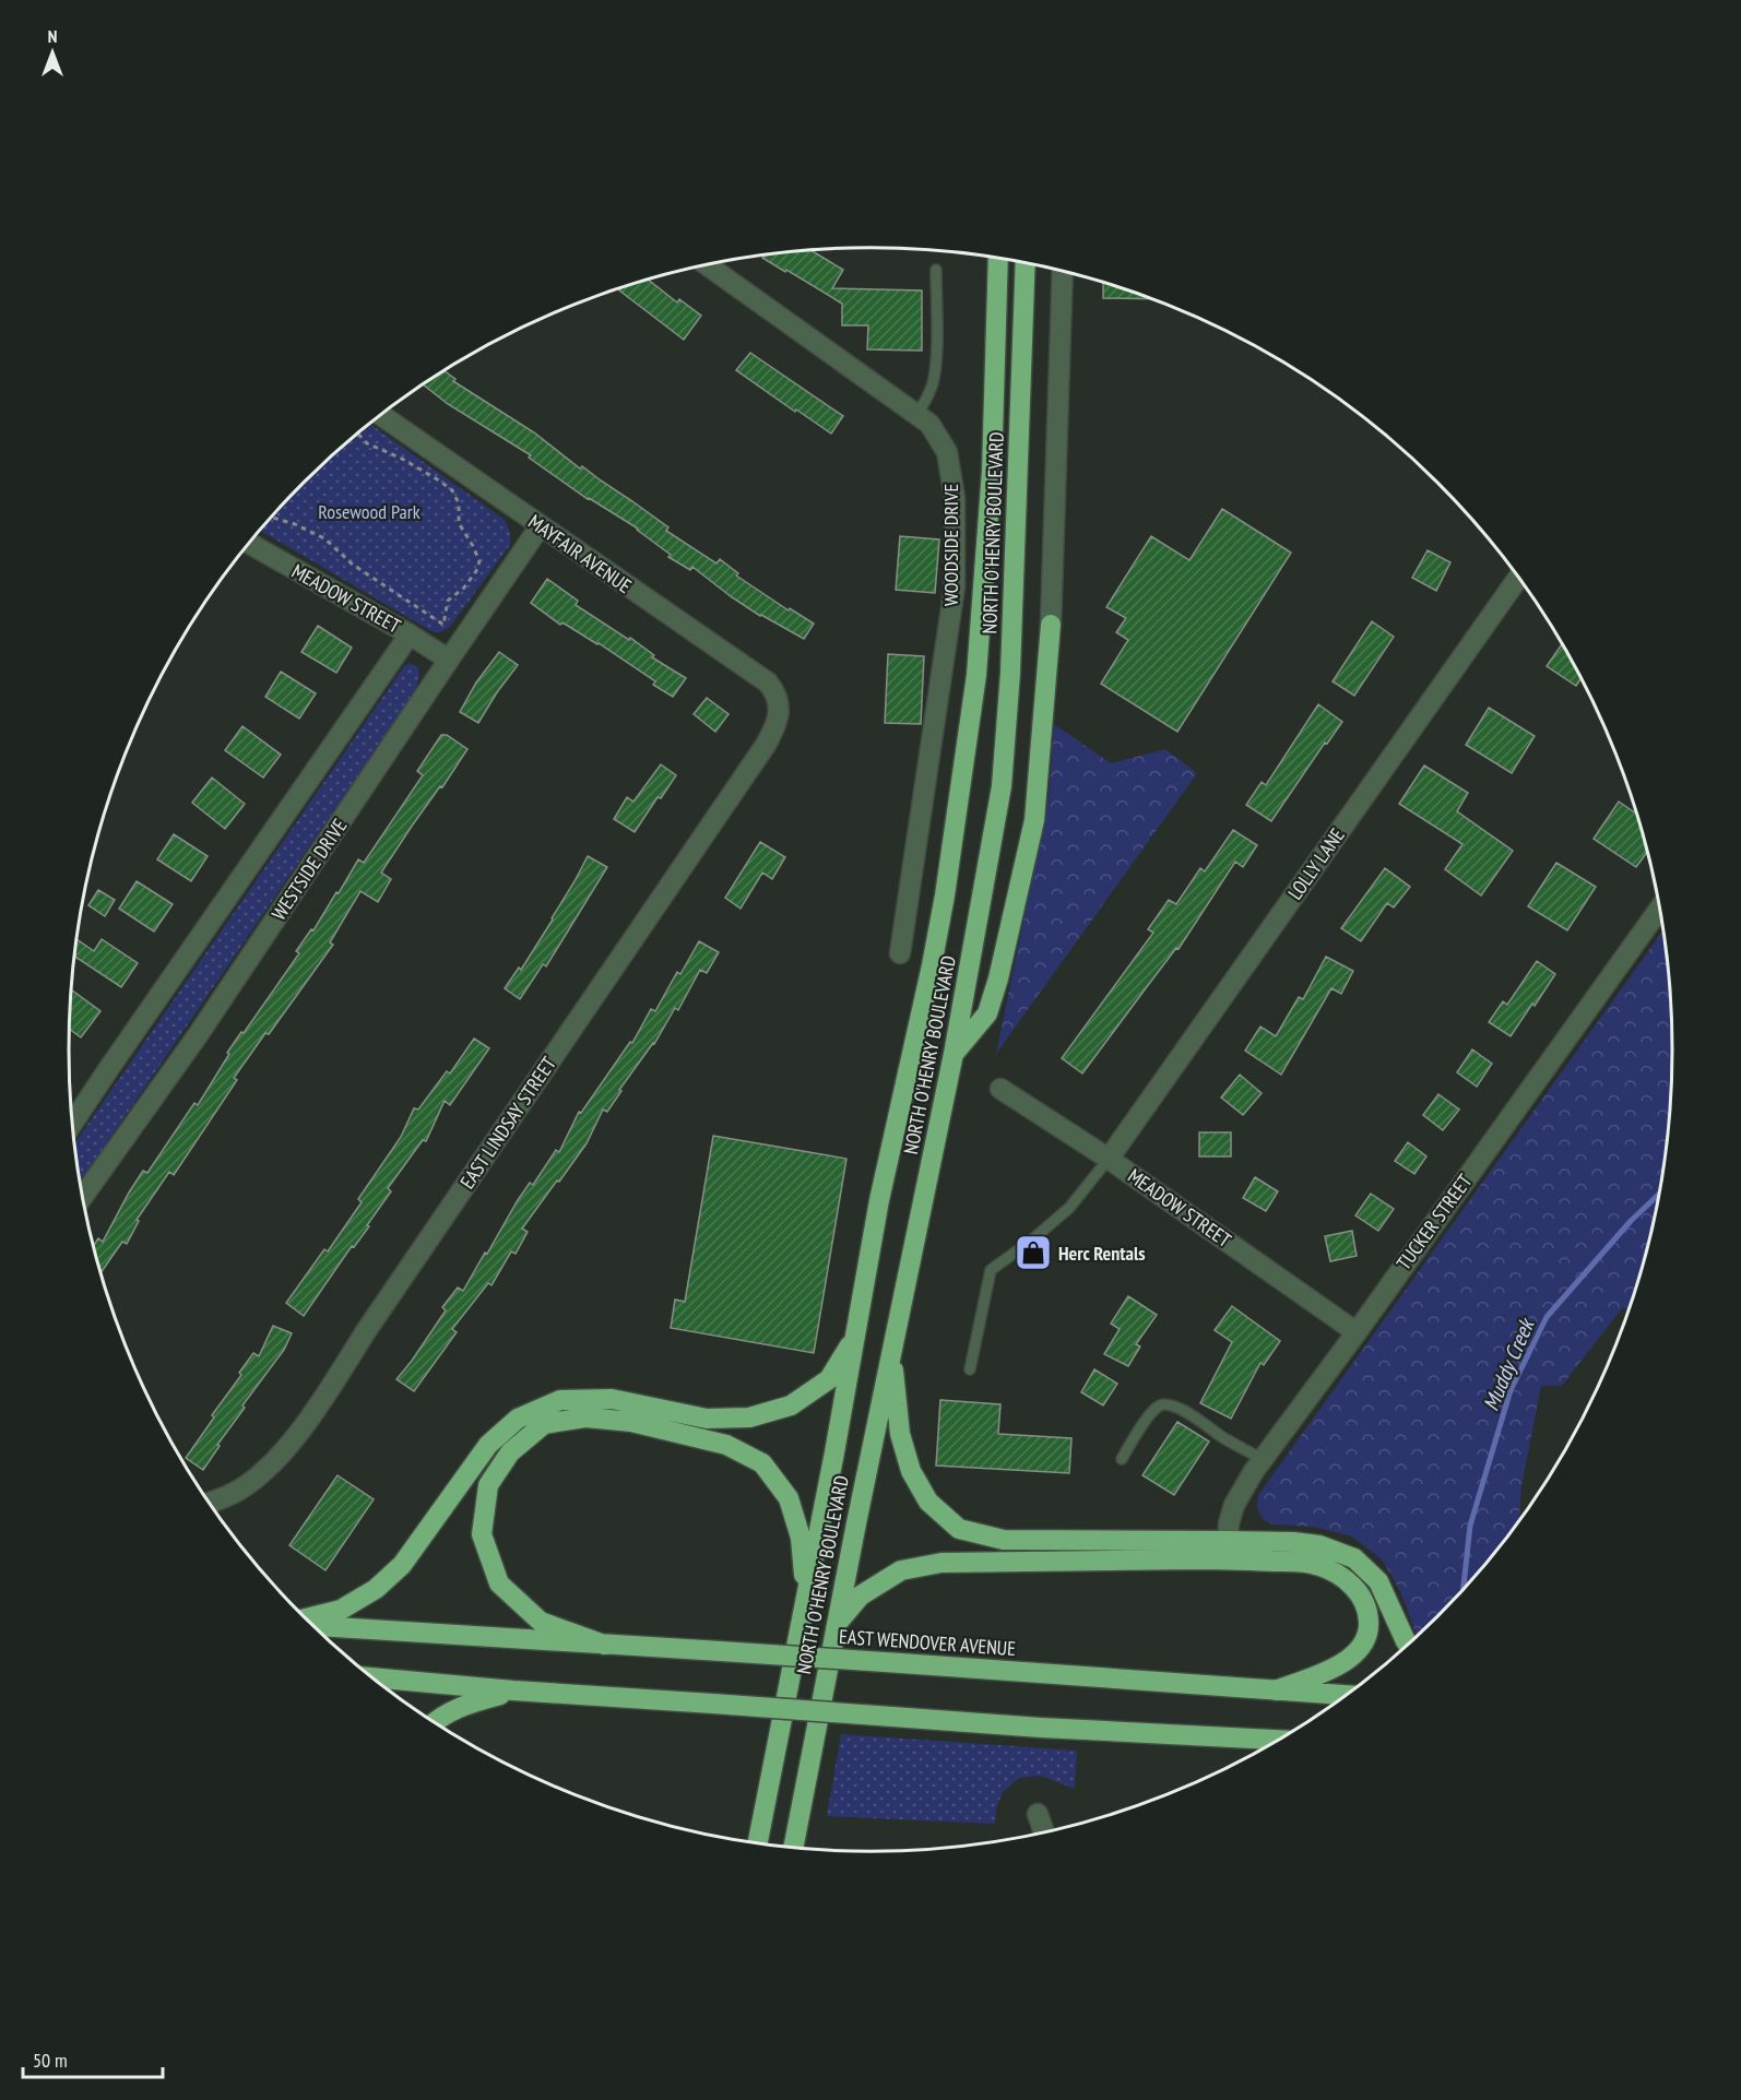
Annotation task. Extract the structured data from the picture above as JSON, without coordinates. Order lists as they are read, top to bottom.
{
  "streets": {
    "highway": ["NORTH O'HENRY BOULEVARD", "EAST WENDOVER AVENUE"],
    "street": [
      "WOODSIDE DRIVE",
      "MAYFAIR AVENUE",
      "MEADOW STREET",
      "LOLLY LANE",
      "WESTSIDE DRIVE",
      "EAST LINDSAY STREET",
      "TUCKER STREET"
    ]
  },
  "crossings": [
    ["MAYFAIR AVENUE", "WESTSIDE DRIVE"],
    ["MAYFAIR AVENUE", "EAST LINDSAY STREET"],
    ["MEADOW STREET", "LOLLY LANE"],
    ["MEADOW STREET", "WESTSIDE DRIVE"],
    ["MEADOW STREET", "TUCKER STREET"]
  ],
  "water": ["Muddy Creek"],
  "parks": ["Rosewood Park"],
  "places": {
    "shop": ["Herc Rentals"]
  },
  "scale_bar": "50 m",
  "north": "top"
}
